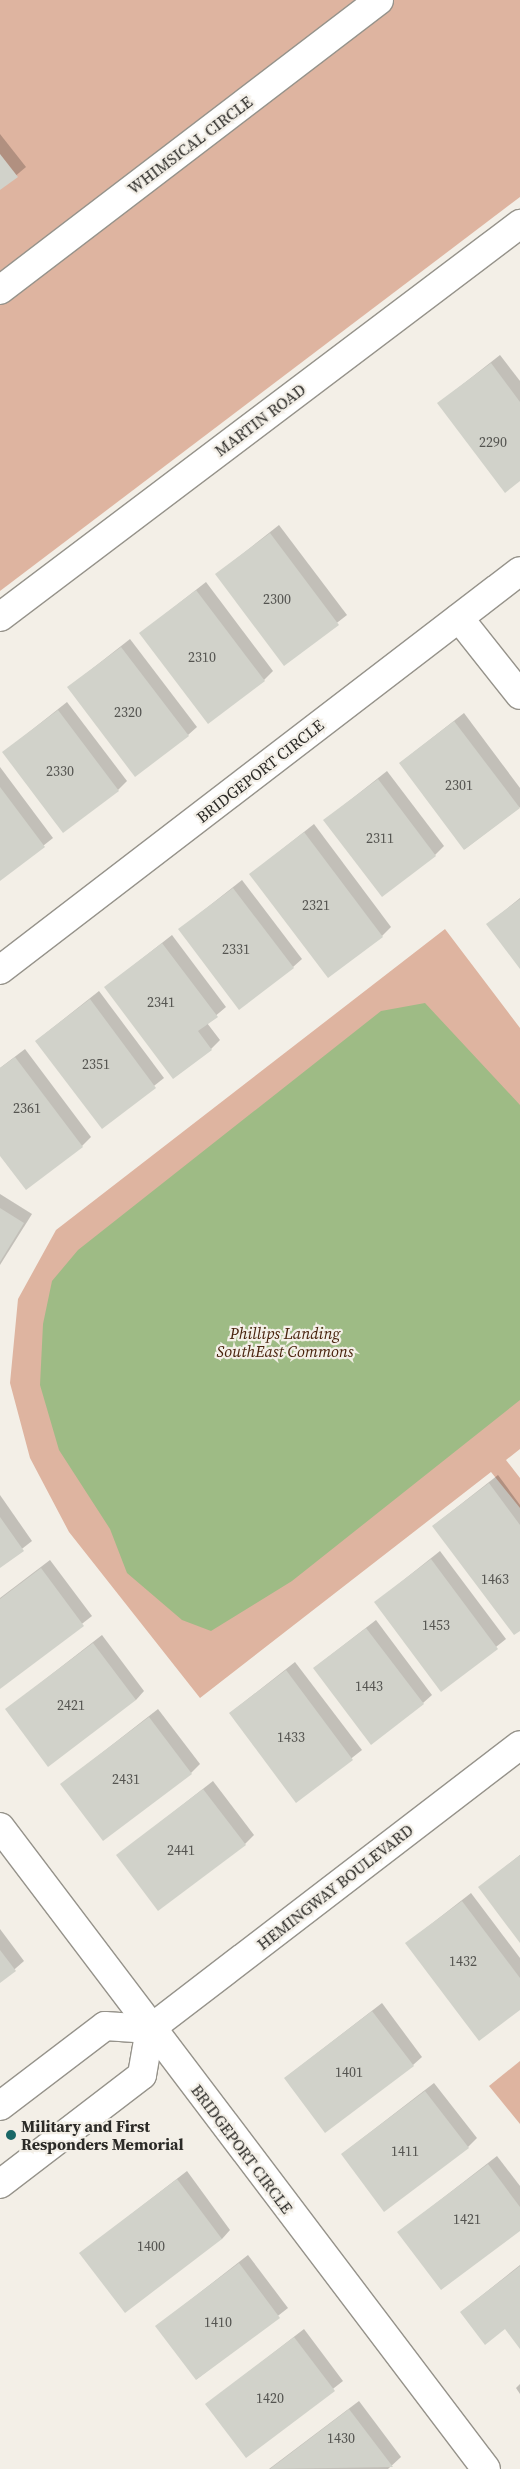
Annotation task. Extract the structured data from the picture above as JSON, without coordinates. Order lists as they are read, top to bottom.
{
  "streets": {
    "street": [
      "WHIMSICAL CIRCLE",
      "MARTIN ROAD",
      "BRIDGEPORT CIRCLE",
      "HEMINGWAY BOULEVARD"
    ]
  },
  "crossings": [
    ["BRIDGEPORT CIRCLE", "HEMINGWAY BOULEVARD"]
  ],
  "parks": ["Phillips Landing SouthEast Commons"],
  "places": ["Military and First Responders Memorial"],
  "house_numbers": [
    "2290",
    "2300",
    "2310",
    "2320",
    "2330",
    "2301",
    "2311",
    "2321",
    "2331",
    "2341",
    "2351",
    "2361",
    "1463",
    "1453",
    "1443",
    "2421",
    "1433",
    "2431",
    "2441",
    "1432",
    "1401",
    "1411",
    "1421",
    "1400",
    "1410",
    "1420",
    "1430"
  ]
}
